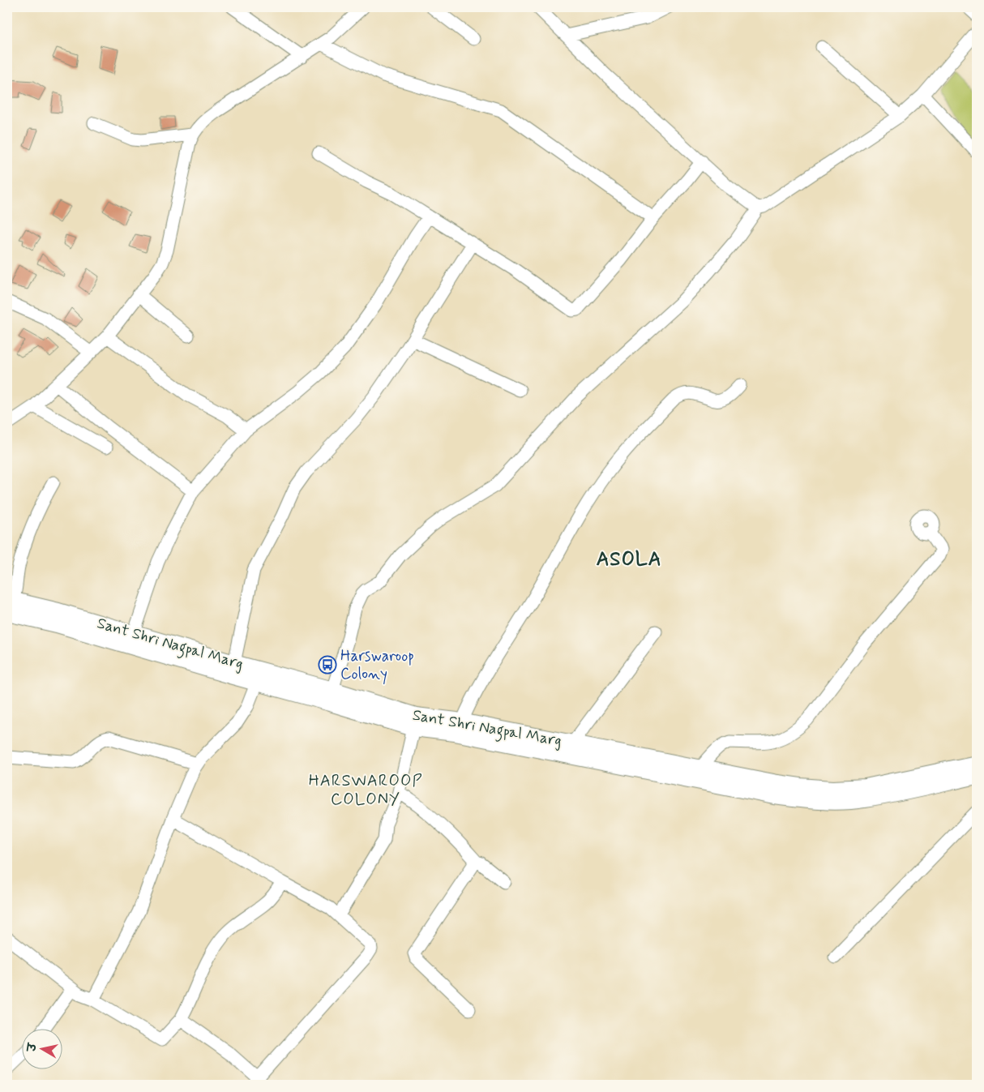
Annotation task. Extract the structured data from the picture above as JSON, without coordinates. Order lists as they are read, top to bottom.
{
  "streets": {
    "main road": ["Sant Shri Nagpal Marg"]
  },
  "districts": ["ASOLA", "HARSWAROOP COLONY"],
  "places": {
    "bus stop": ["Harswaroop Colony"]
  },
  "north": "left"
}
